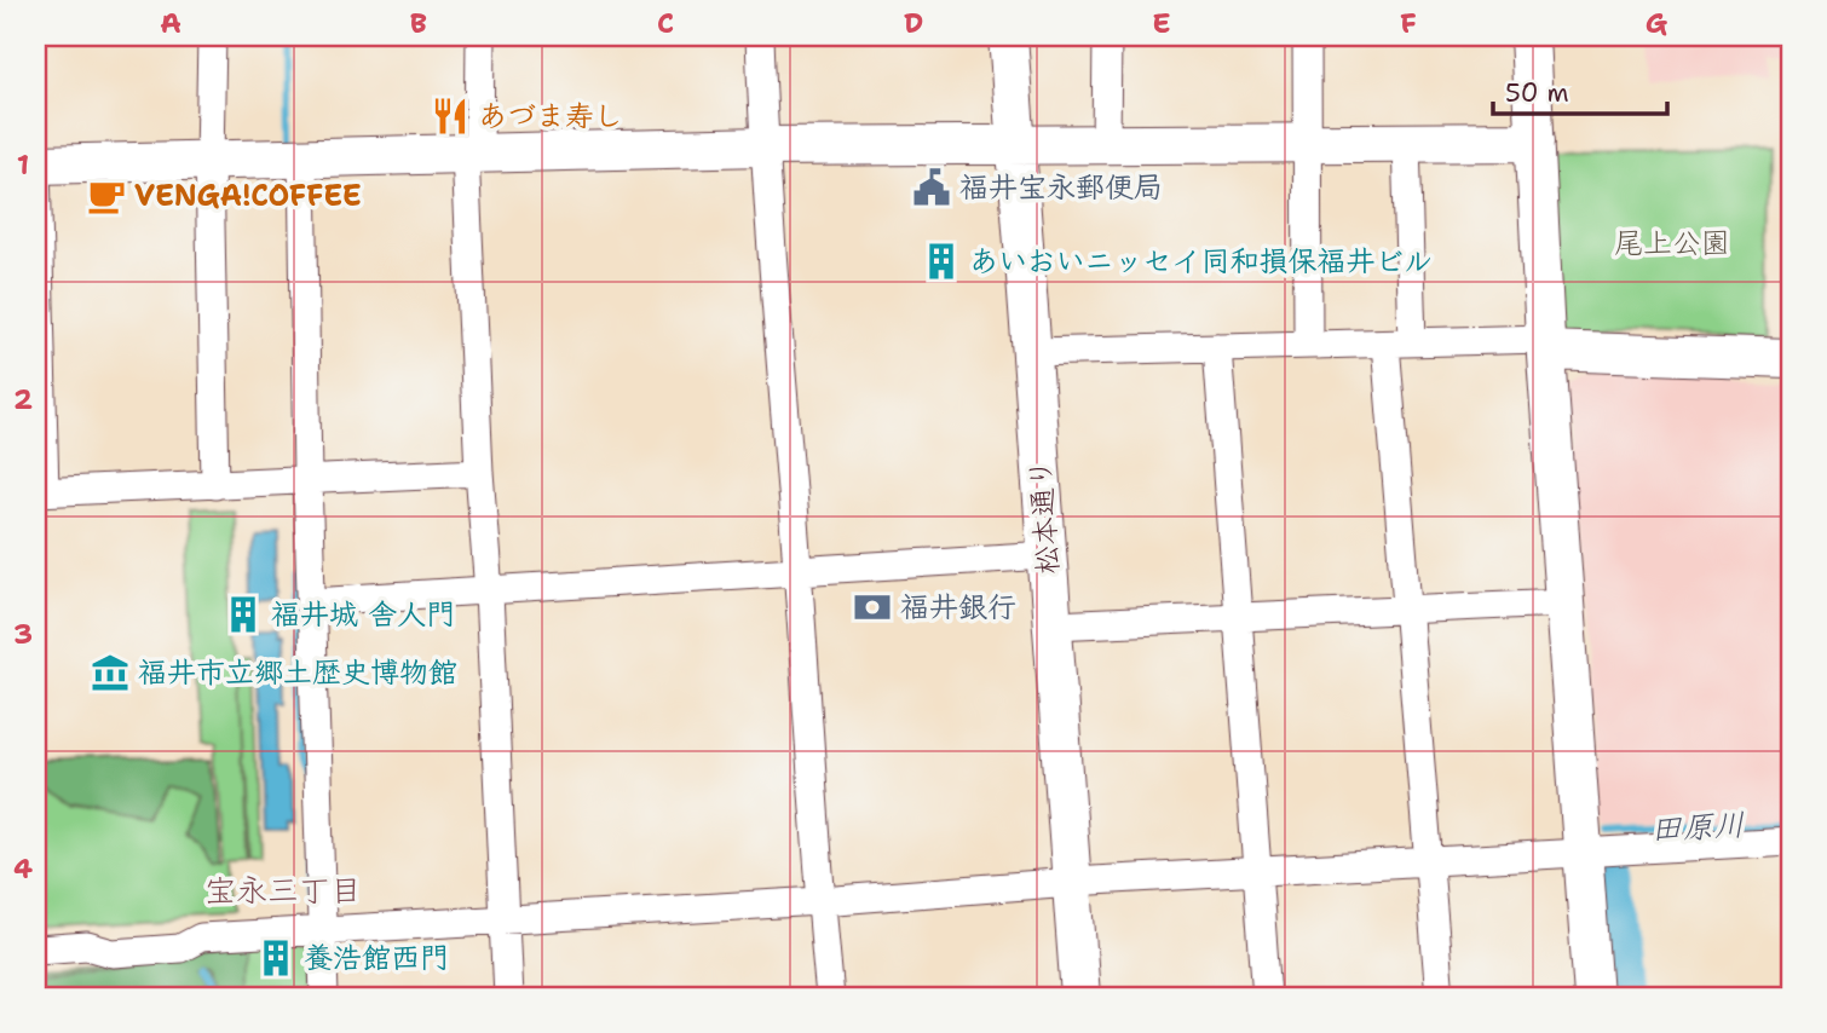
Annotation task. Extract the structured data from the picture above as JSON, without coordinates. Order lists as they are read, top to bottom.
{
  "streets": {
    "street": ["松本通り"]
  },
  "districts": ["宝永三丁目"],
  "water": ["田原川"],
  "parks": ["尾上公園"],
  "places": {
    "restaurant": ["あづま寿し"],
    "public building": ["福井宝永郵便局"],
    "cafe": ["VENGA!COFFEE"],
    "building": ["あいおいニッセイ同和損保福井ビル", "福井城 舎人門", "養浩館西門"],
    "bank": ["福井銀行"],
    "museum": ["福井市立郷土歴史博物館"]
  },
  "scale_bar": "50 m",
  "grid": {
    "columns": [
      "A",
      "B",
      "C",
      "D",
      "E",
      "F",
      "G"
    ],
    "rows": [
      "1",
      "2",
      "3",
      "4"
    ]
  }
}
